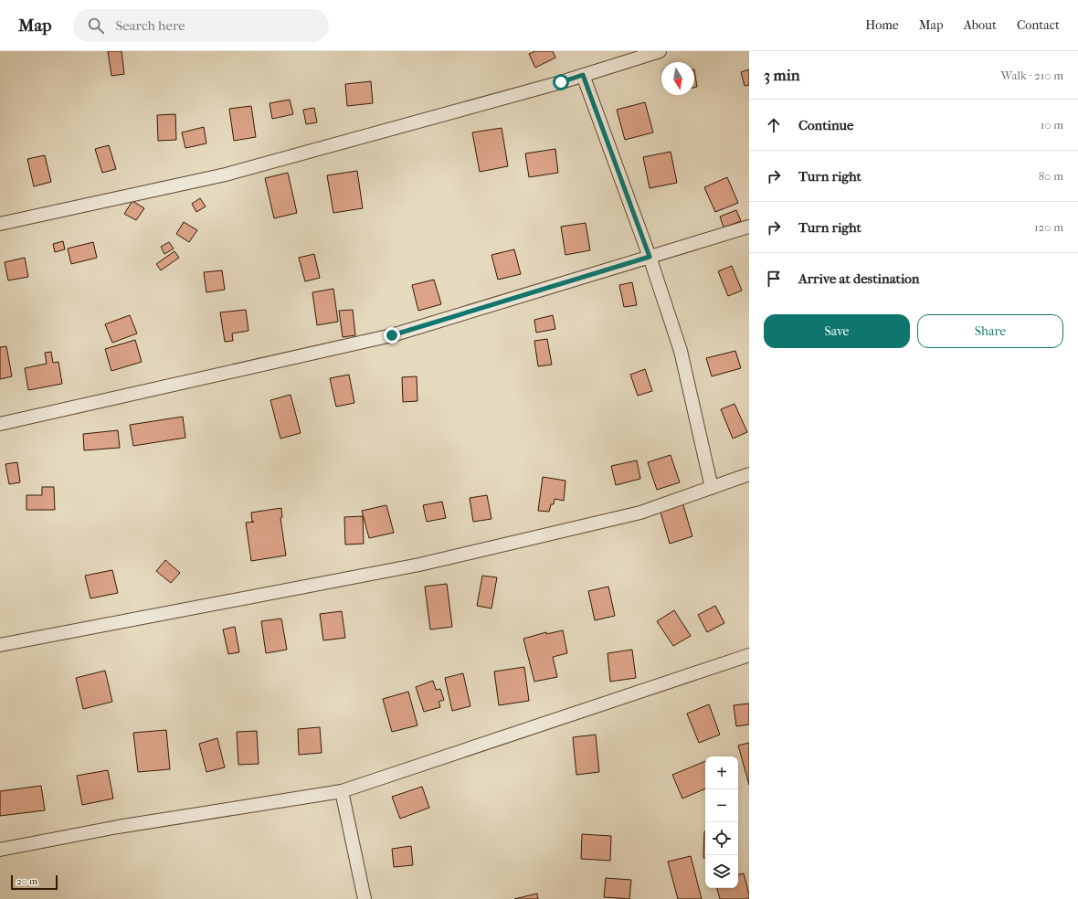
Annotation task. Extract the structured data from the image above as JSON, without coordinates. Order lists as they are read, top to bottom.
{
  "scale_bar": "20 m",
  "north": "bottom",
  "page": {
    "header": "Map",
    "search": "Search here",
    "nav": [
      "Home",
      "Map",
      "About",
      "Contact"
    ],
    "heading": ["3 min", "Walk · 210 m"],
    "list": [
      ["Continue", "10 m"],
      ["Turn right", "80 m"],
      ["Turn right", "120 m"],
      "Arrive at destination"
    ],
    "buttons": ["Save", "Share"],
    "map_buttons": ["+", "−"],
    "scale": "20 m"
  }
}
